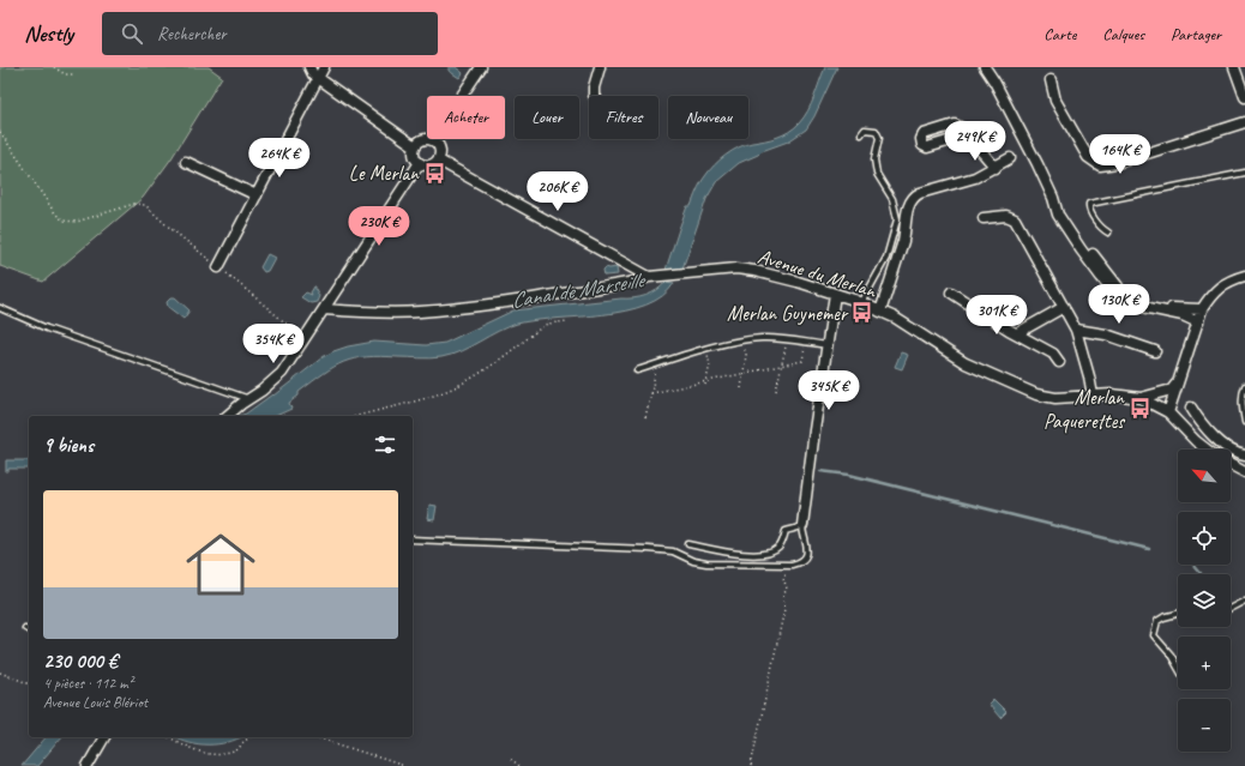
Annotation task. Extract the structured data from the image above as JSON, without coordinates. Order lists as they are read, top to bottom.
{
  "streets": {
    "street": ["Avenue du Merlan"]
  },
  "water": ["Canal de Marseille"],
  "places": {
    "bus stop": ["Le Merlan", "Merlan Guynemer", "Merlan Paquerettes"]
  },
  "north": "top left",
  "page": {
    "header": "Nestly",
    "search": "Rechercher",
    "nav": ["Carte", "Calques", "Partager"],
    "chip": [
      "Acheter",
      "Louer",
      "Filtres",
      "Nouveau"
    ],
    "price": [
      "249K €",
      "164K €",
      "264K €",
      "206K €",
      "230K €",
      "130K €",
      "301K €",
      "354K €",
      "345K €"
    ],
    "heading": "9 biens",
    "map_buttons": ["+", "−"],
    "list": [
      {
        "name": "230 000 €",
        "note": "4 pièces · 112 m² · Avenue Louis Blériot"
      }
    ]
  }
}
